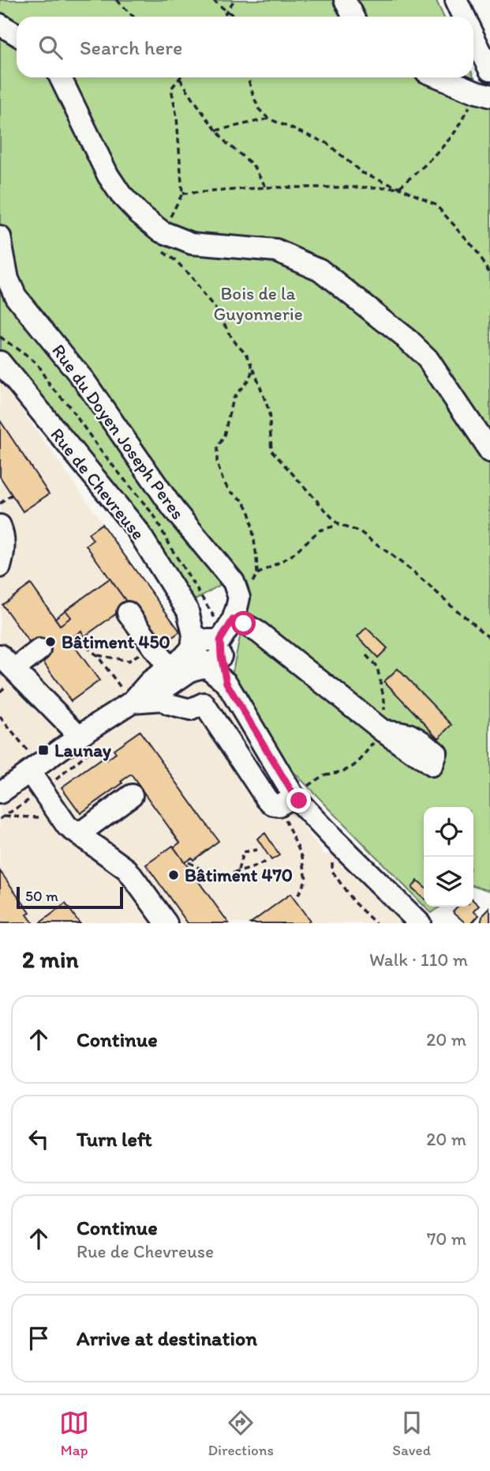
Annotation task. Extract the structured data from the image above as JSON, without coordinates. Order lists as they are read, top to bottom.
{
  "streets": {
    "street": ["Rue du Doyen Joseph Peres", "Rue de Chevreuse"]
  },
  "crossings": [
    ["Rue du Doyen Joseph Peres", "Rue de Chevreuse"]
  ],
  "parks": ["Bois de la Guyonnerie"],
  "places": {
    "other": ["Bâtiment 450", "Bâtiment 470"],
    "transit": ["Launay"]
  },
  "scale_bar": "50 m",
  "page": {
    "search": "Search here",
    "scale": "50 m",
    "heading": ["2 min", "Walk · 110 m"],
    "list": [
      ["Continue", "20 m"],
      ["Turn left", "20 m"],
      ["Continue", "Rue de Chevreuse", "70 m"],
      "Arrive at destination"
    ],
    "nav": ["Map", "Directions", "Saved"]
  }
}
